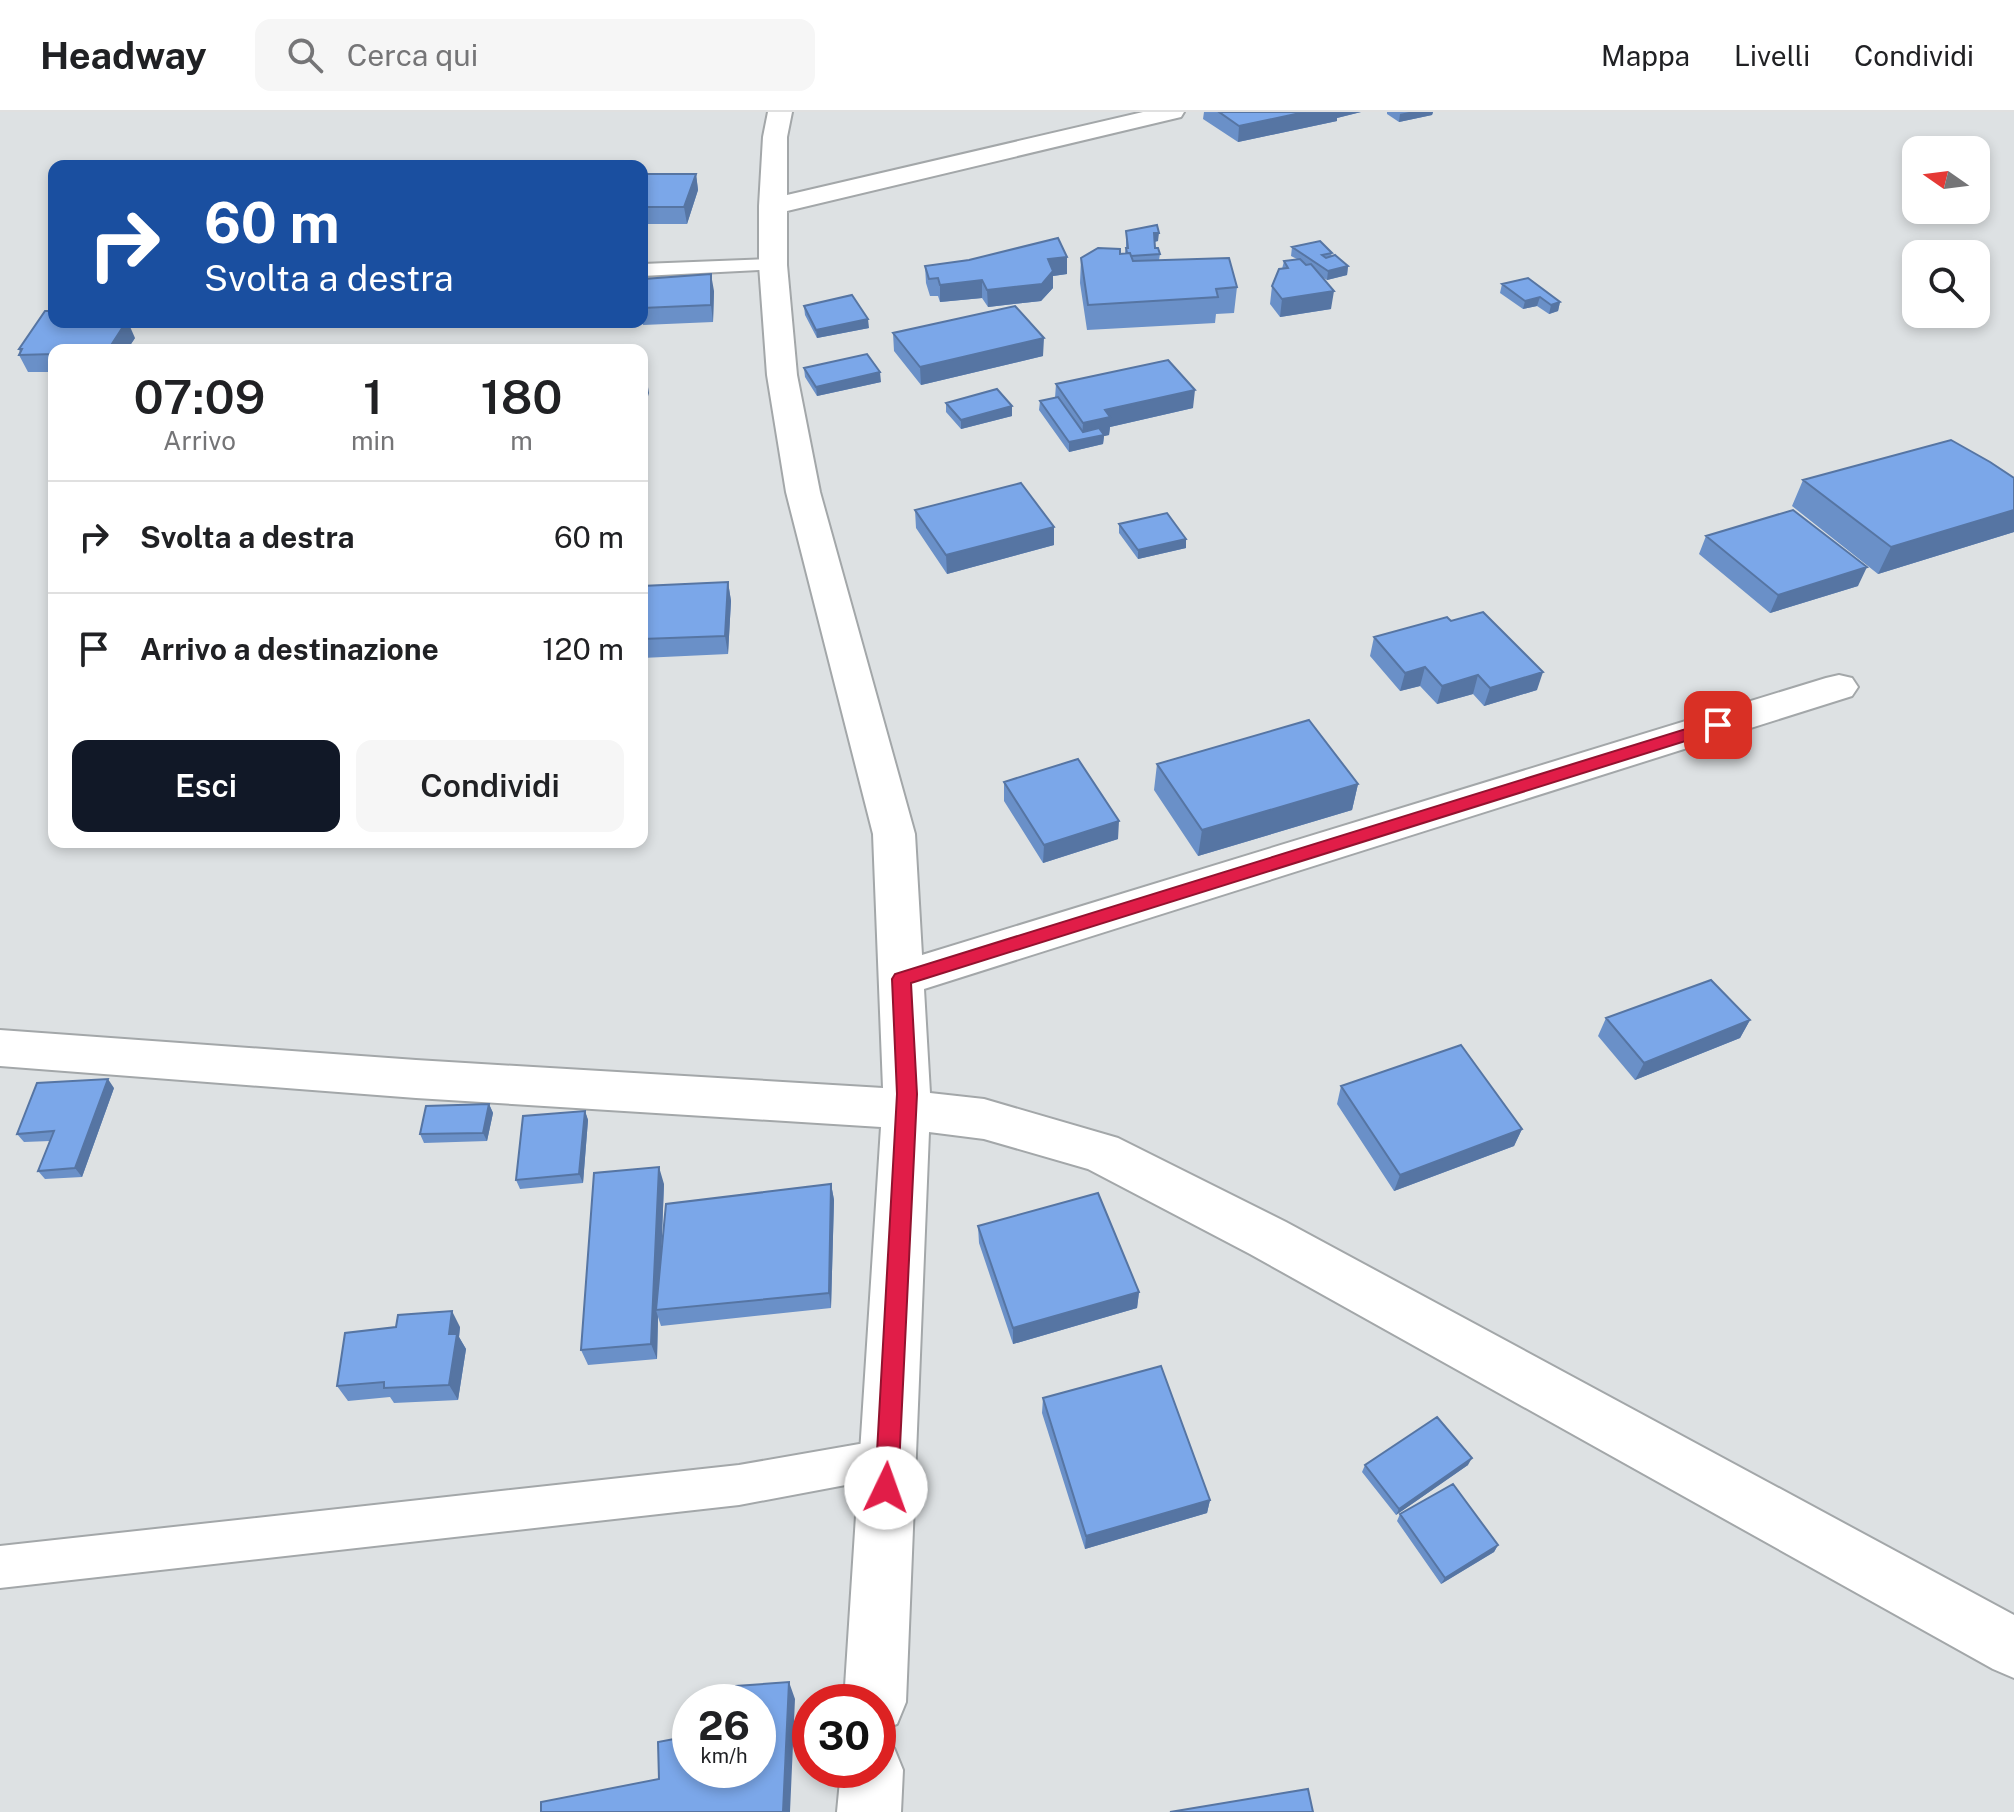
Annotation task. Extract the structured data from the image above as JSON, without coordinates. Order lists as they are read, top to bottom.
{
  "north": "left",
  "page": {
    "header": "Headway",
    "search": "Cerca qui",
    "nav": ["Mappa", "Livelli", "Condividi"],
    "turn": ["60 m", "Svolta a destra"],
    "eta": [
      "07:09",
      "Arrivo",
      "1",
      "min",
      "180",
      "m"
    ],
    "list": [
      {
        "name": "Svolta a destra",
        "value": "60 m"
      },
      {
        "name": "Arrivo a destinazione",
        "value": "120 m"
      }
    ],
    "buttons": ["Esci", "Condividi"],
    "speed": "26 km/h",
    "limit": "30"
  }
}
